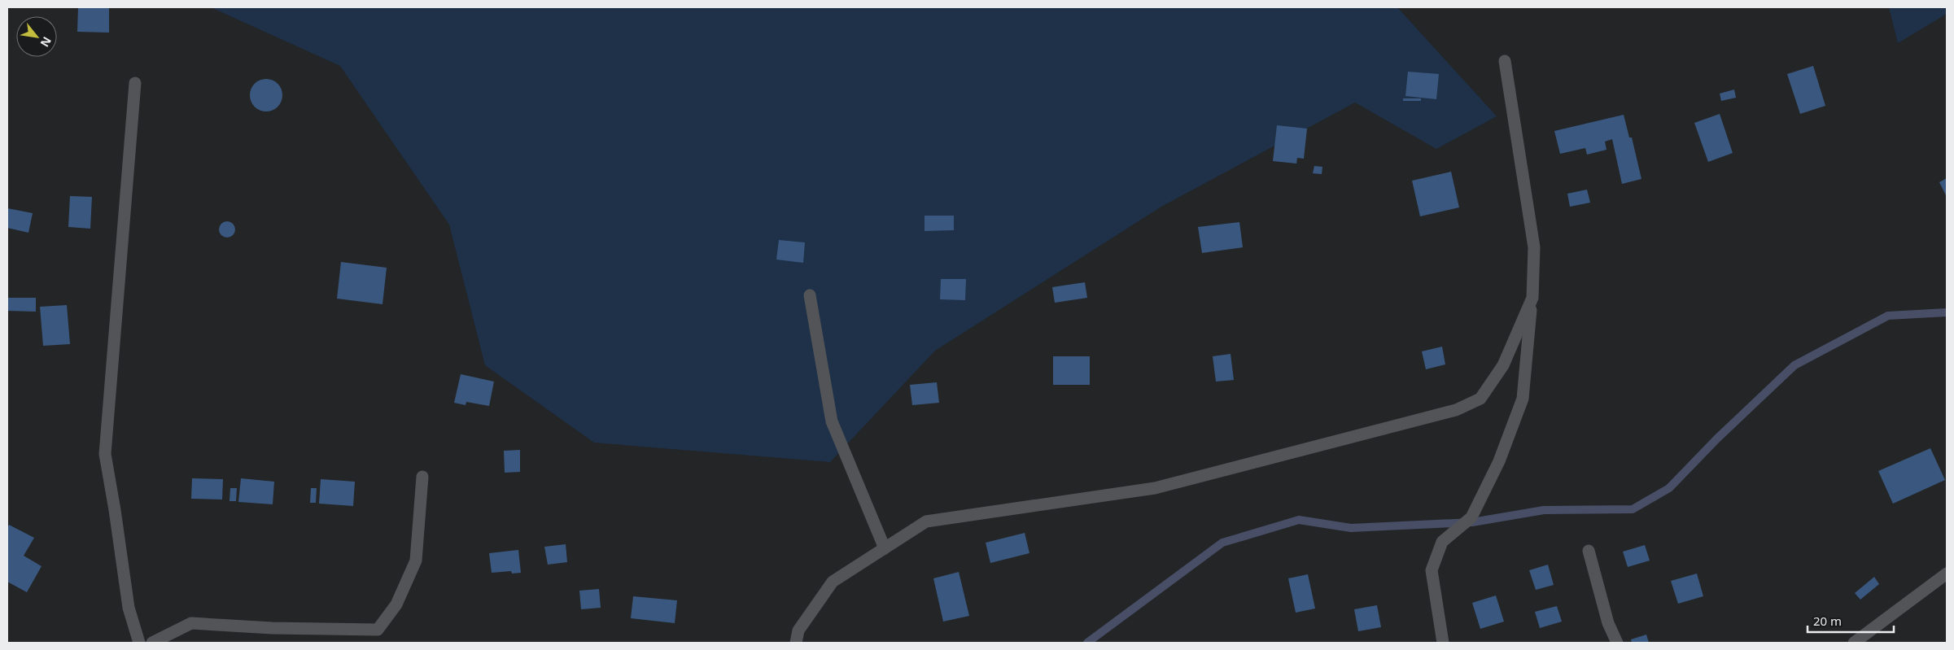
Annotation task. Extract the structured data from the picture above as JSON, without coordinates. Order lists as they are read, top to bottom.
{
  "scale_bar": "20 m",
  "north": "bottom right"
}
